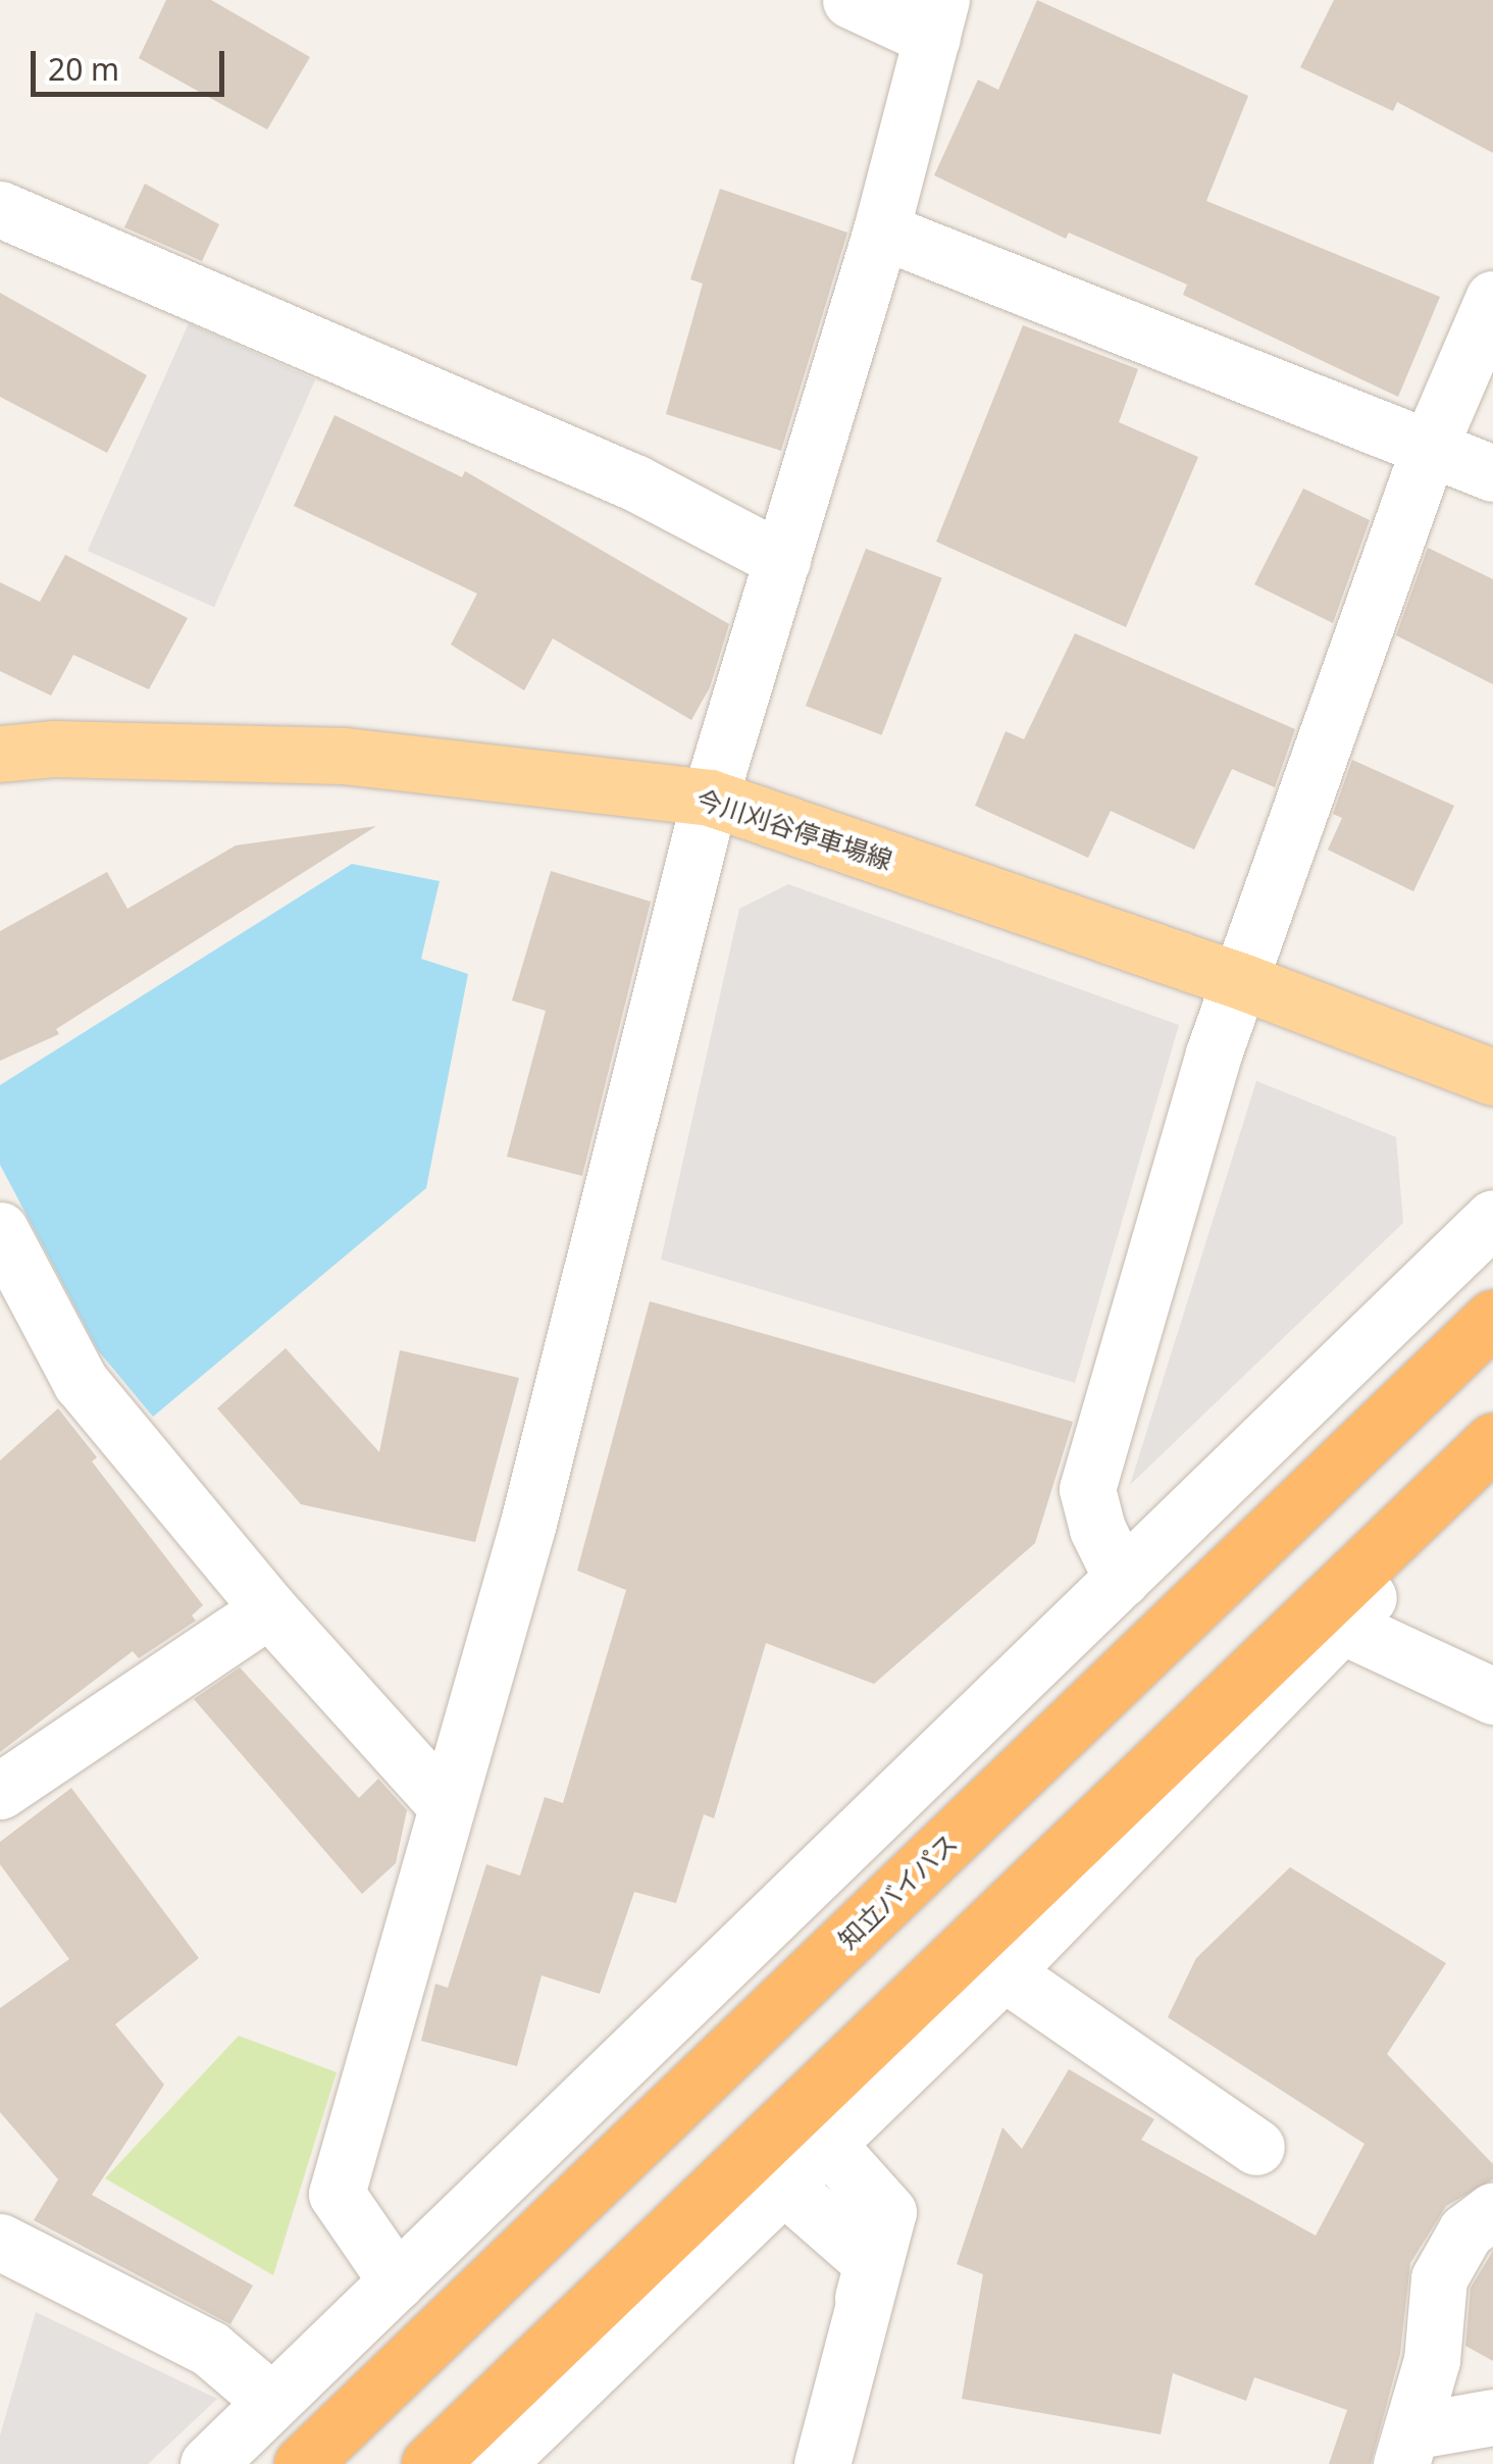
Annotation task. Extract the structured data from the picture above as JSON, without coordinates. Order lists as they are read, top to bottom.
{
  "streets": {
    "highway": ["知立バイパス"],
    "main road": ["今川刈谷停車場線"]
  },
  "scale_bar": "20 m"
}
